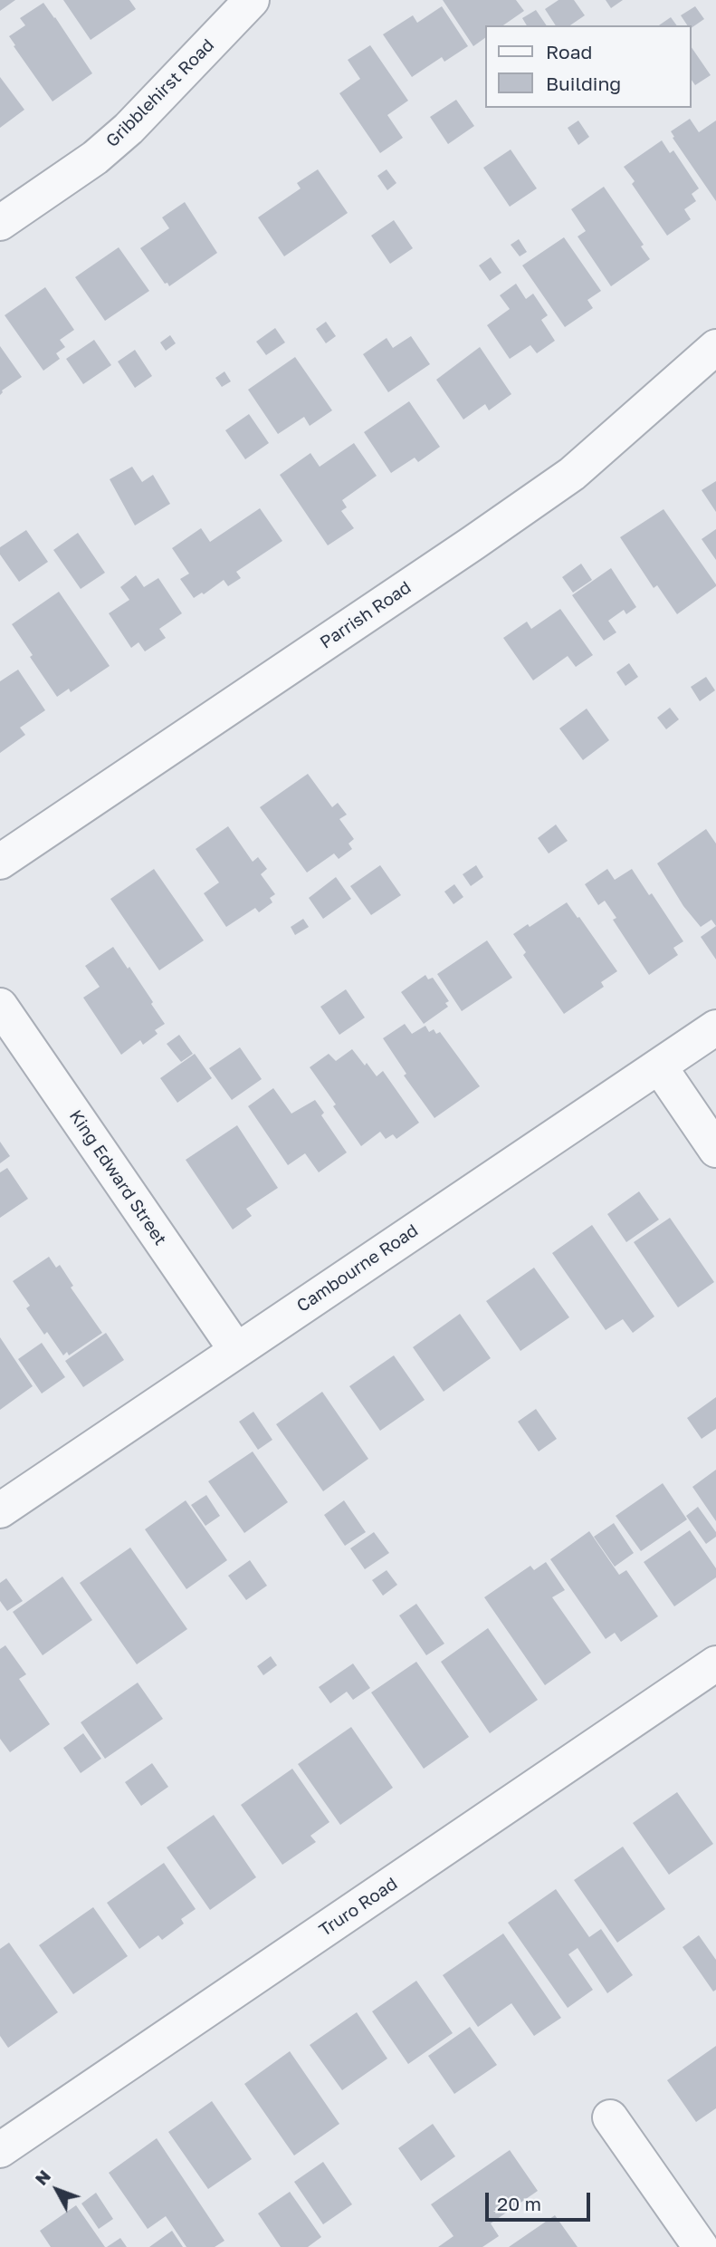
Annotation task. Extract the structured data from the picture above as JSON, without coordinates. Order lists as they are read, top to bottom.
{
  "streets": {
    "street": [
      "Gribblehirst Road",
      "Parrish Road",
      "King Edward Street",
      "Cambourne Road",
      "Truro Road"
    ]
  },
  "crossings": [
    ["King Edward Street", "Cambourne Road"]
  ],
  "legend": ["Road", "Building"],
  "scale_bar": "20 m",
  "north": "top left"
}
